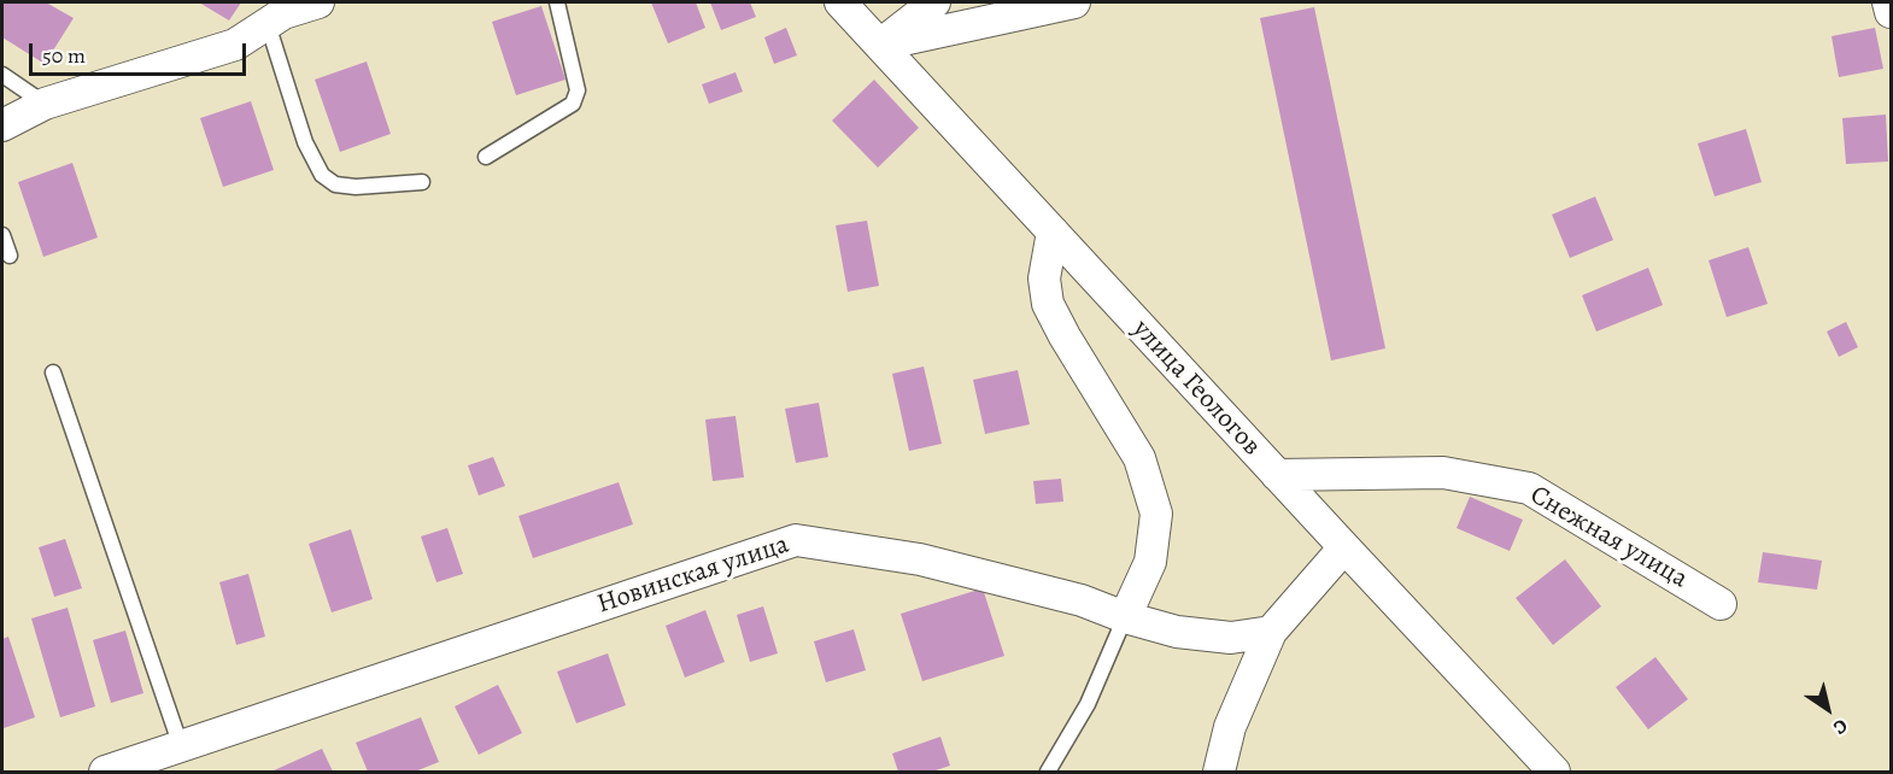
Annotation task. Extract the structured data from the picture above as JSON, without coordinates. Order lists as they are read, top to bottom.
{
  "streets": {
    "street": ["улица Геологов", "Снежная улица", "Новинская улица"]
  },
  "crossings": [
    ["улица Геологов", "Снежная улица"]
  ],
  "scale_bar": "50 m",
  "north": "bottom right"
}
